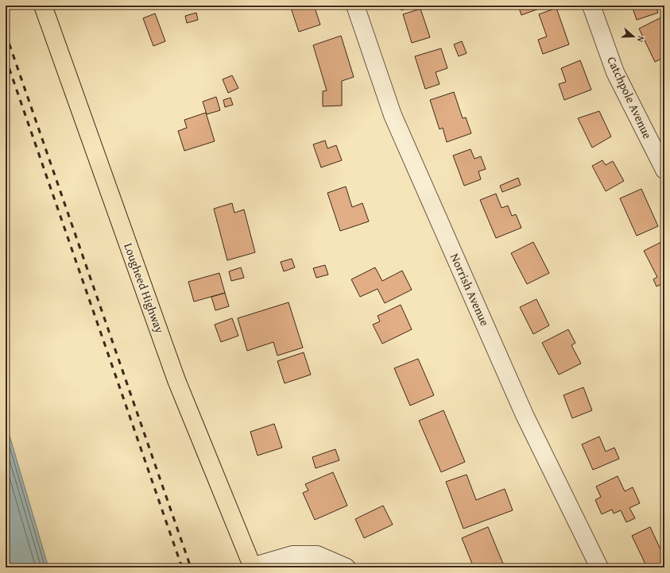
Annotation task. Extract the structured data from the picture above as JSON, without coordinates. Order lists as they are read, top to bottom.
{
  "streets": {
    "main road": ["Lougheed Highway"],
    "street": ["Catchpole Avenue", "Norrish Avenue"]
  },
  "north": "right"
}
